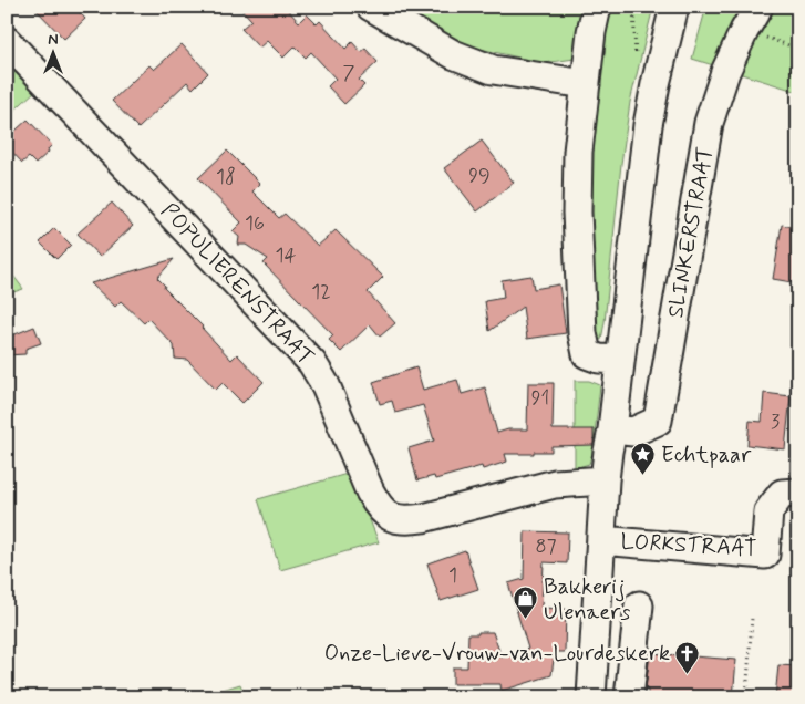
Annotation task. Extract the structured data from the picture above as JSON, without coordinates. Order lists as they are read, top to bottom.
{
  "streets": {
    "street": ["SLINKERSTRAAT", "POPULIERENSTRAAT", "LORKSTRAAT"]
  },
  "places": {
    "place": ["Echtpaar"],
    "shop": ["Bakkerij Ulenaers"],
    "church": ["Onze-Lieve-Vrouw-van-Lourdeskerk"]
  },
  "house_numbers": [
    "7",
    "99",
    "18",
    "16",
    "14",
    "12",
    "91",
    "3",
    "87",
    "1"
  ],
  "north": "top"
}
